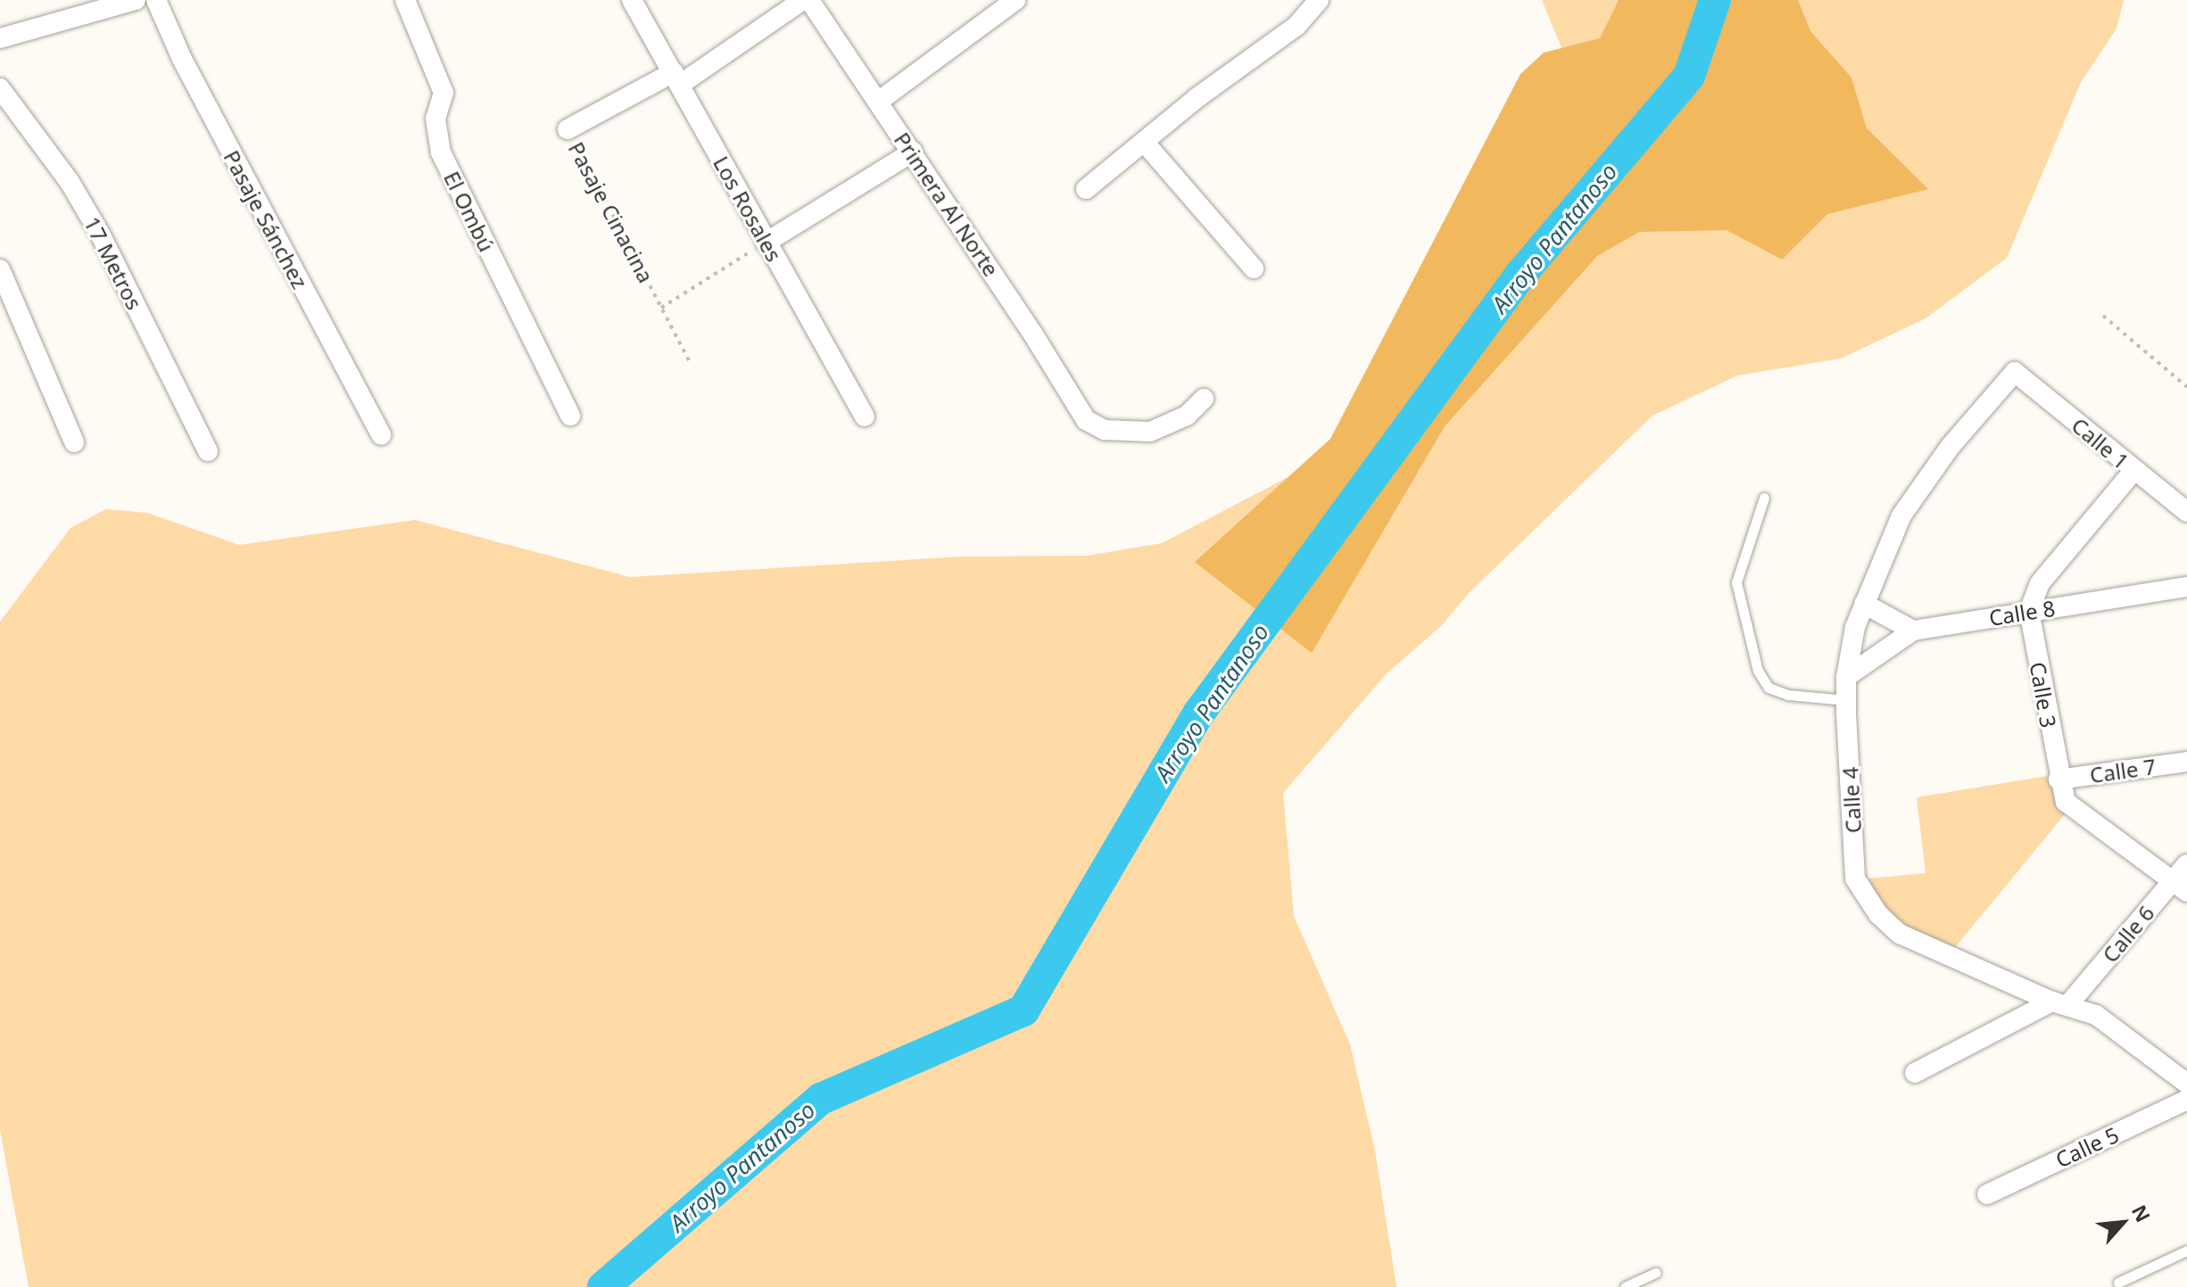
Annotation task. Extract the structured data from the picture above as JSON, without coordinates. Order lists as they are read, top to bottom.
{
  "streets": {
    "street": [
      "Primera Al Norte",
      "Los Rosales",
      "El Ombú",
      "Pasaje Cinacina",
      "Pasaje Sánchez",
      "17 Metros",
      "Calle 1",
      "Calle 8",
      "Calle 3",
      "Calle 7",
      "Calle 4",
      "Calle 6",
      "Calle 5"
    ]
  },
  "crossings": [
    ["Los Rosales", "Pasaje Cinacina"],
    ["Calle 1", "Calle 4"],
    ["Calle 8", "Calle 3"],
    ["Calle 3", "Calle 7"],
    ["Calle 3", "Calle 6"],
    ["Calle 4", "Calle 6"]
  ],
  "water": ["Arroyo Pantanoso"],
  "north": "top right"
}
